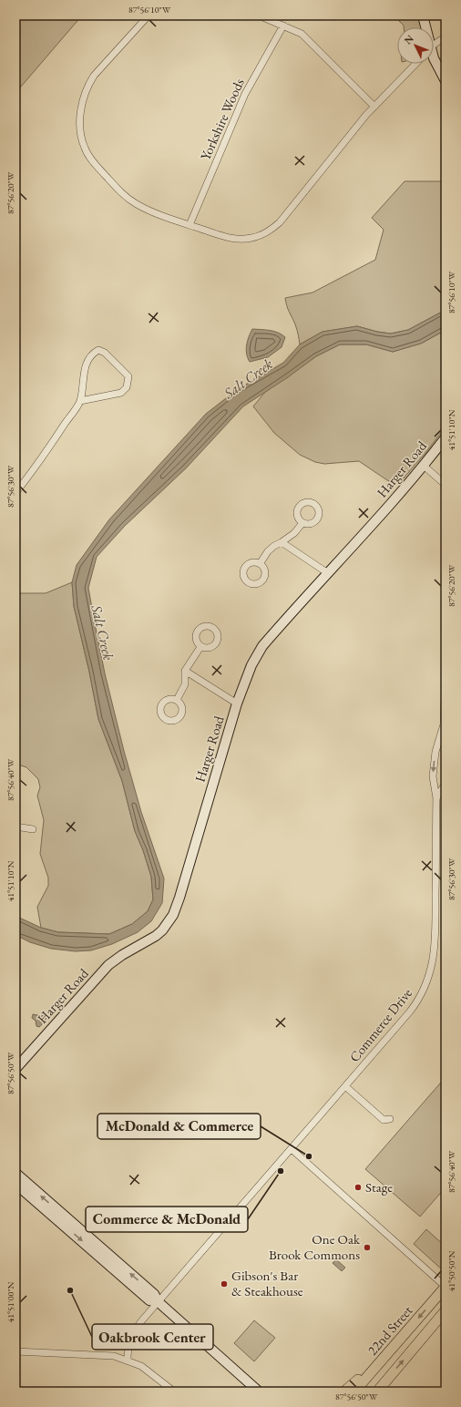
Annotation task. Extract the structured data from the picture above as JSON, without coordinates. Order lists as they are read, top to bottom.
{
  "streets": {
    "main road": ["22nd Street"],
    "street": ["Yorkshire Woods", "Harger Road", "Commerce Drive"]
  },
  "water": ["Salt Creek"],
  "places": [
    "McDonald & Commerce",
    "Commerce & McDonald",
    "Stage",
    "One Oak Brook Commons",
    "Gibson's Bar & Steakhouse",
    "Oakbrook Center"
  ],
  "north": "top left",
  "coordinates": [
    "87°56'10\"W",
    "87°56'20\"W",
    "41°51'10\"N",
    "87°56'30\"W",
    "87°56'40\"W",
    "87°56'50\"W",
    "41°50'50\"N",
    "41°51'00\"N"
  ]
}
